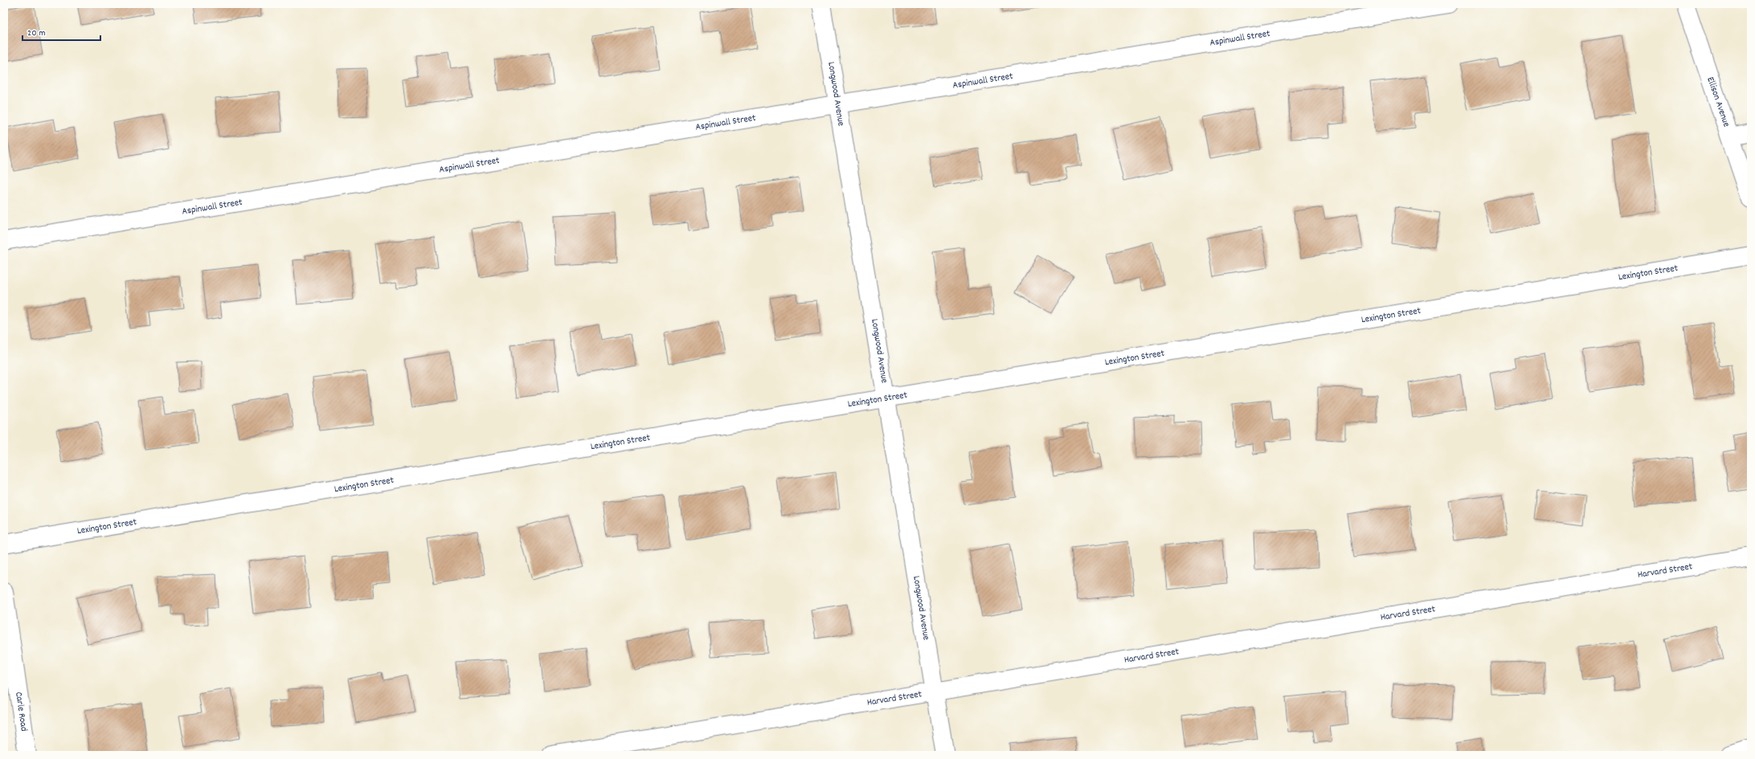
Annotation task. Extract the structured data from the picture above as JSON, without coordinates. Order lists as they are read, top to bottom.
{
  "streets": {
    "street": [
      "Aspinwall Street",
      "Longwood Avenue",
      "Ellison Avenue",
      "Lexington Street",
      "Harvard Street",
      "Carle Road"
    ]
  },
  "crossings": [
    ["Aspinwall Street", "Longwood Avenue"],
    ["Longwood Avenue", "Lexington Street"],
    ["Longwood Avenue", "Harvard Street"]
  ],
  "scale_bar": "20 m"
}
